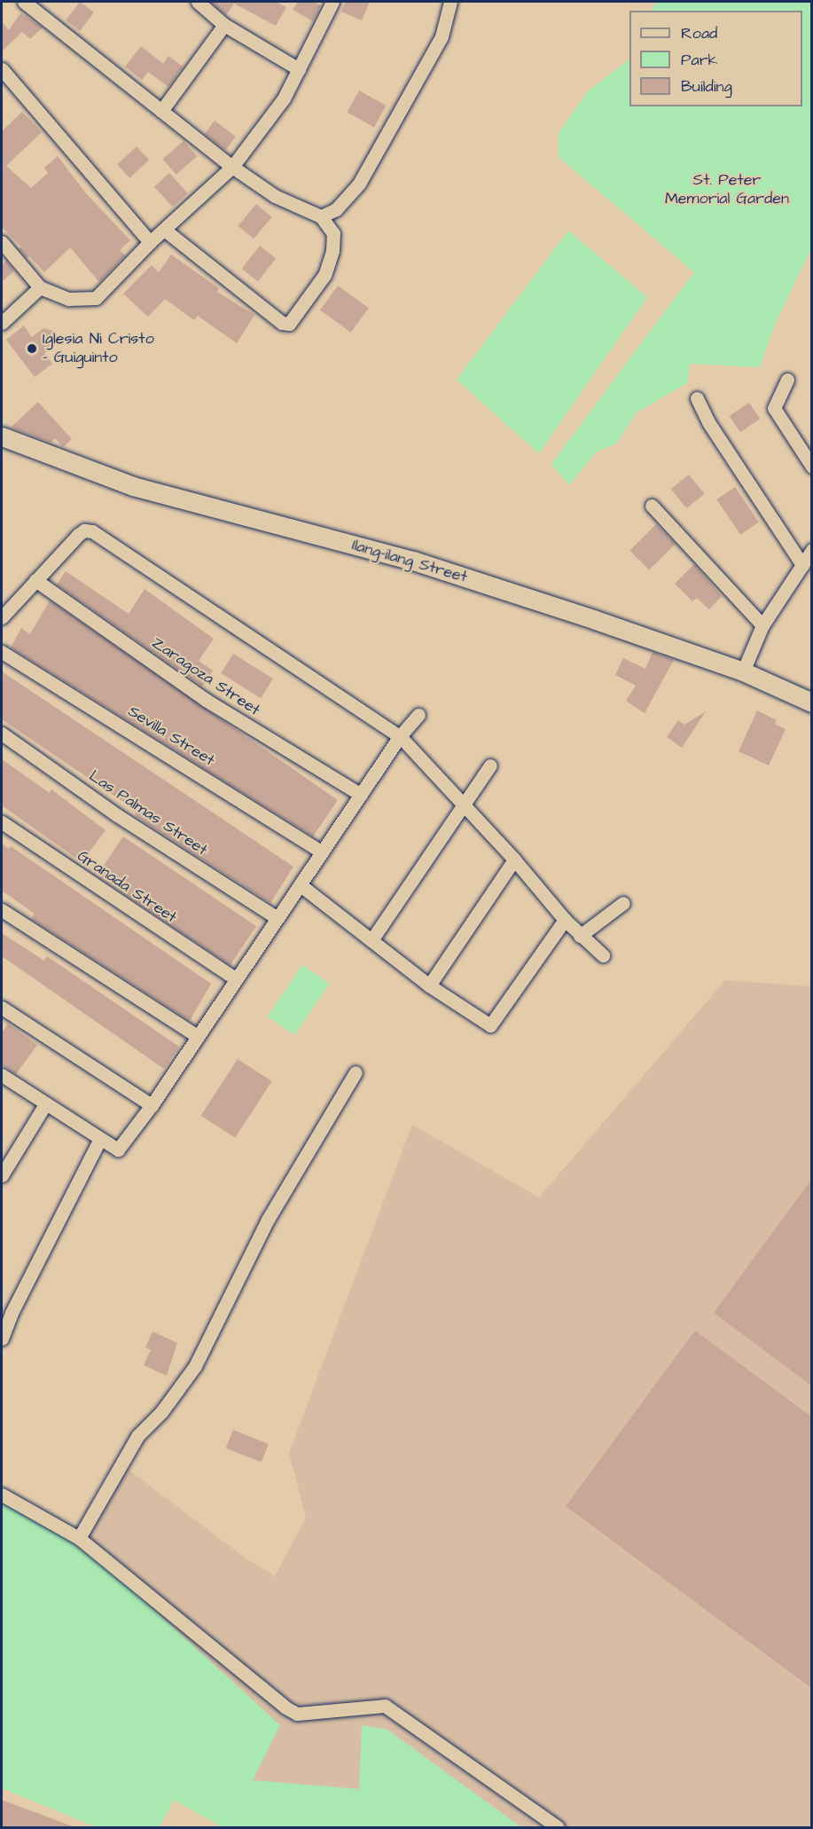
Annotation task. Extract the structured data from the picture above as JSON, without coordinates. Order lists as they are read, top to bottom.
{
  "streets": {
    "street": [
      "Ilang-ilang Street",
      "Zaragoza Street",
      "Sevilla Street",
      "Las Palmas Street",
      "Granada Street"
    ]
  },
  "parks": ["St. Peter Memorial Garden"],
  "places": ["Iglesia Ni Cristo - Guiguinto"],
  "legend": ["Road", "Park", "Building"]
}
